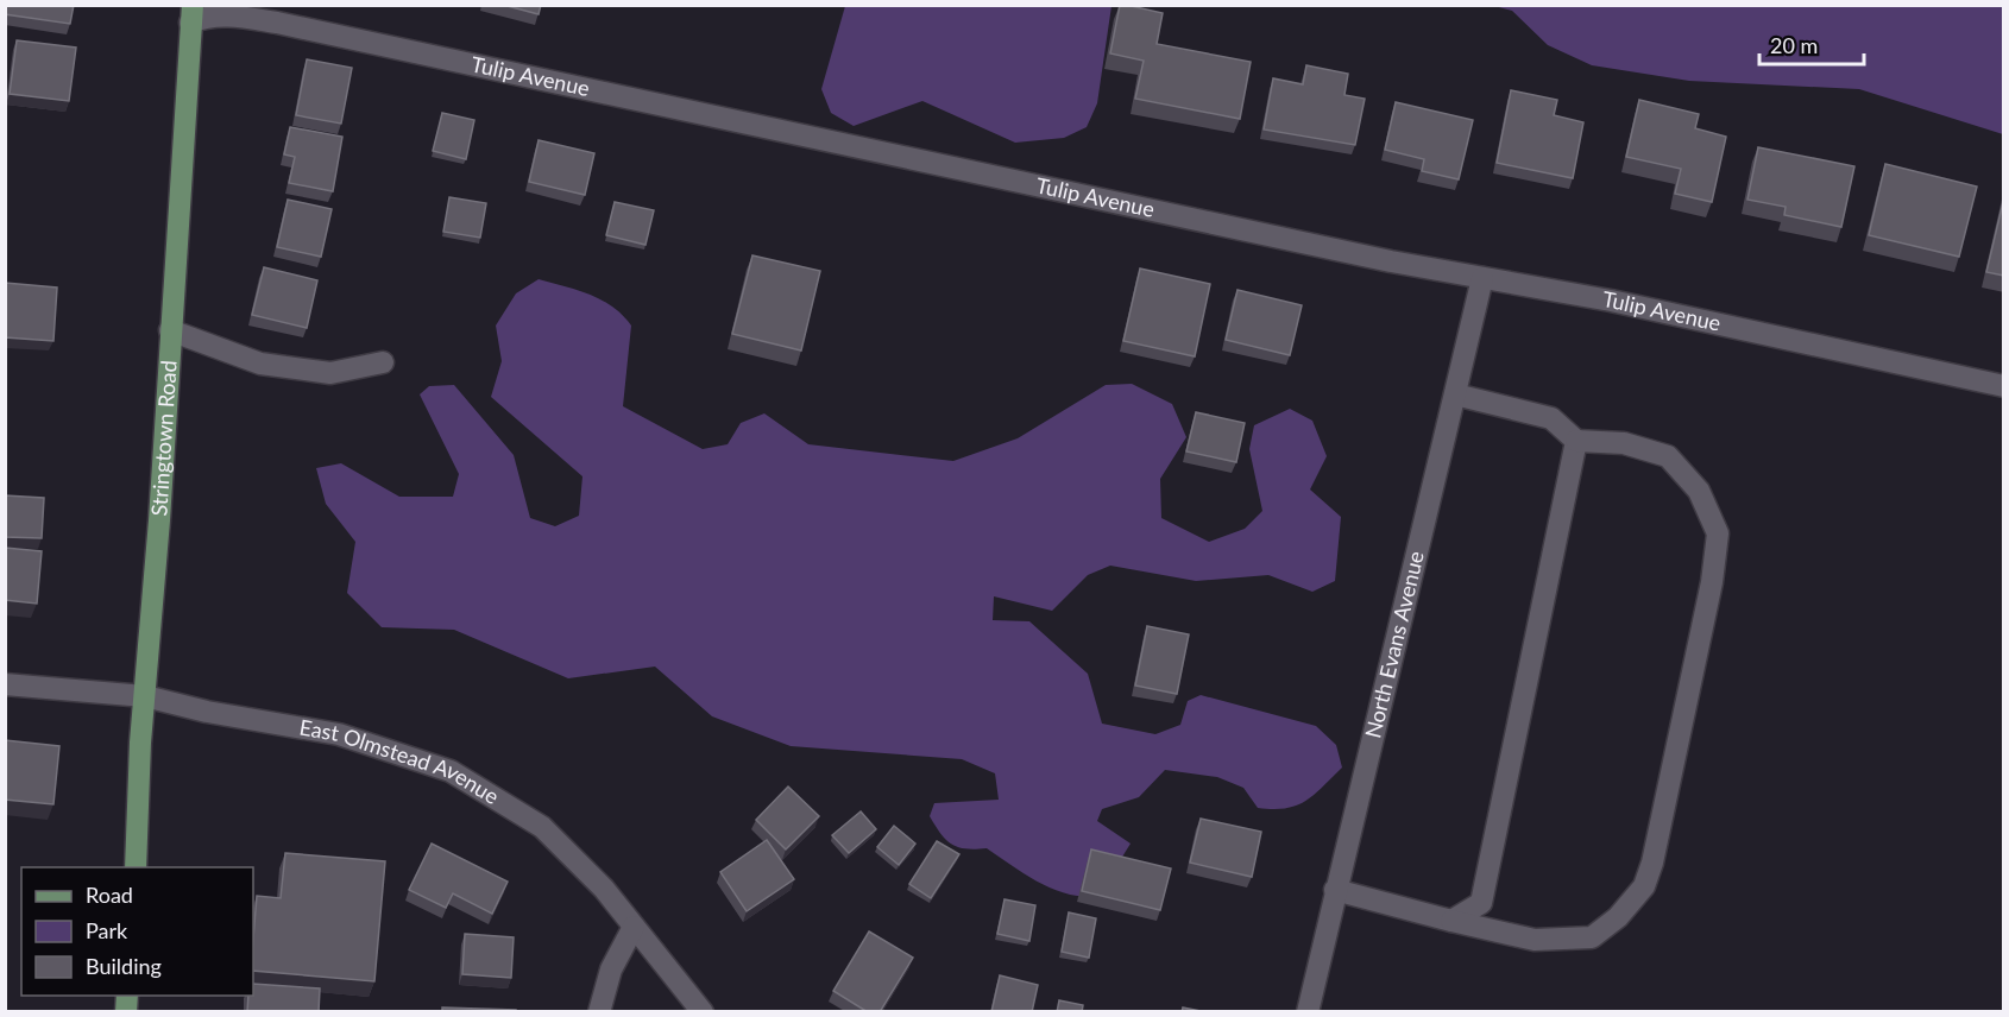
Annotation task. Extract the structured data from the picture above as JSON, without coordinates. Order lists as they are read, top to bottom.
{
  "streets": {
    "main road": ["Stringtown Road"],
    "street": ["Tulip Avenue", "North Evans Avenue", "East Olmstead Avenue"]
  },
  "crossings": [
    ["Tulip Avenue", "Stringtown Road"],
    ["Tulip Avenue", "North Evans Avenue"],
    ["Stringtown Road", "East Olmstead Avenue"]
  ],
  "legend": ["Road", "Park", "Building"],
  "scale_bar": "20 m"
}
